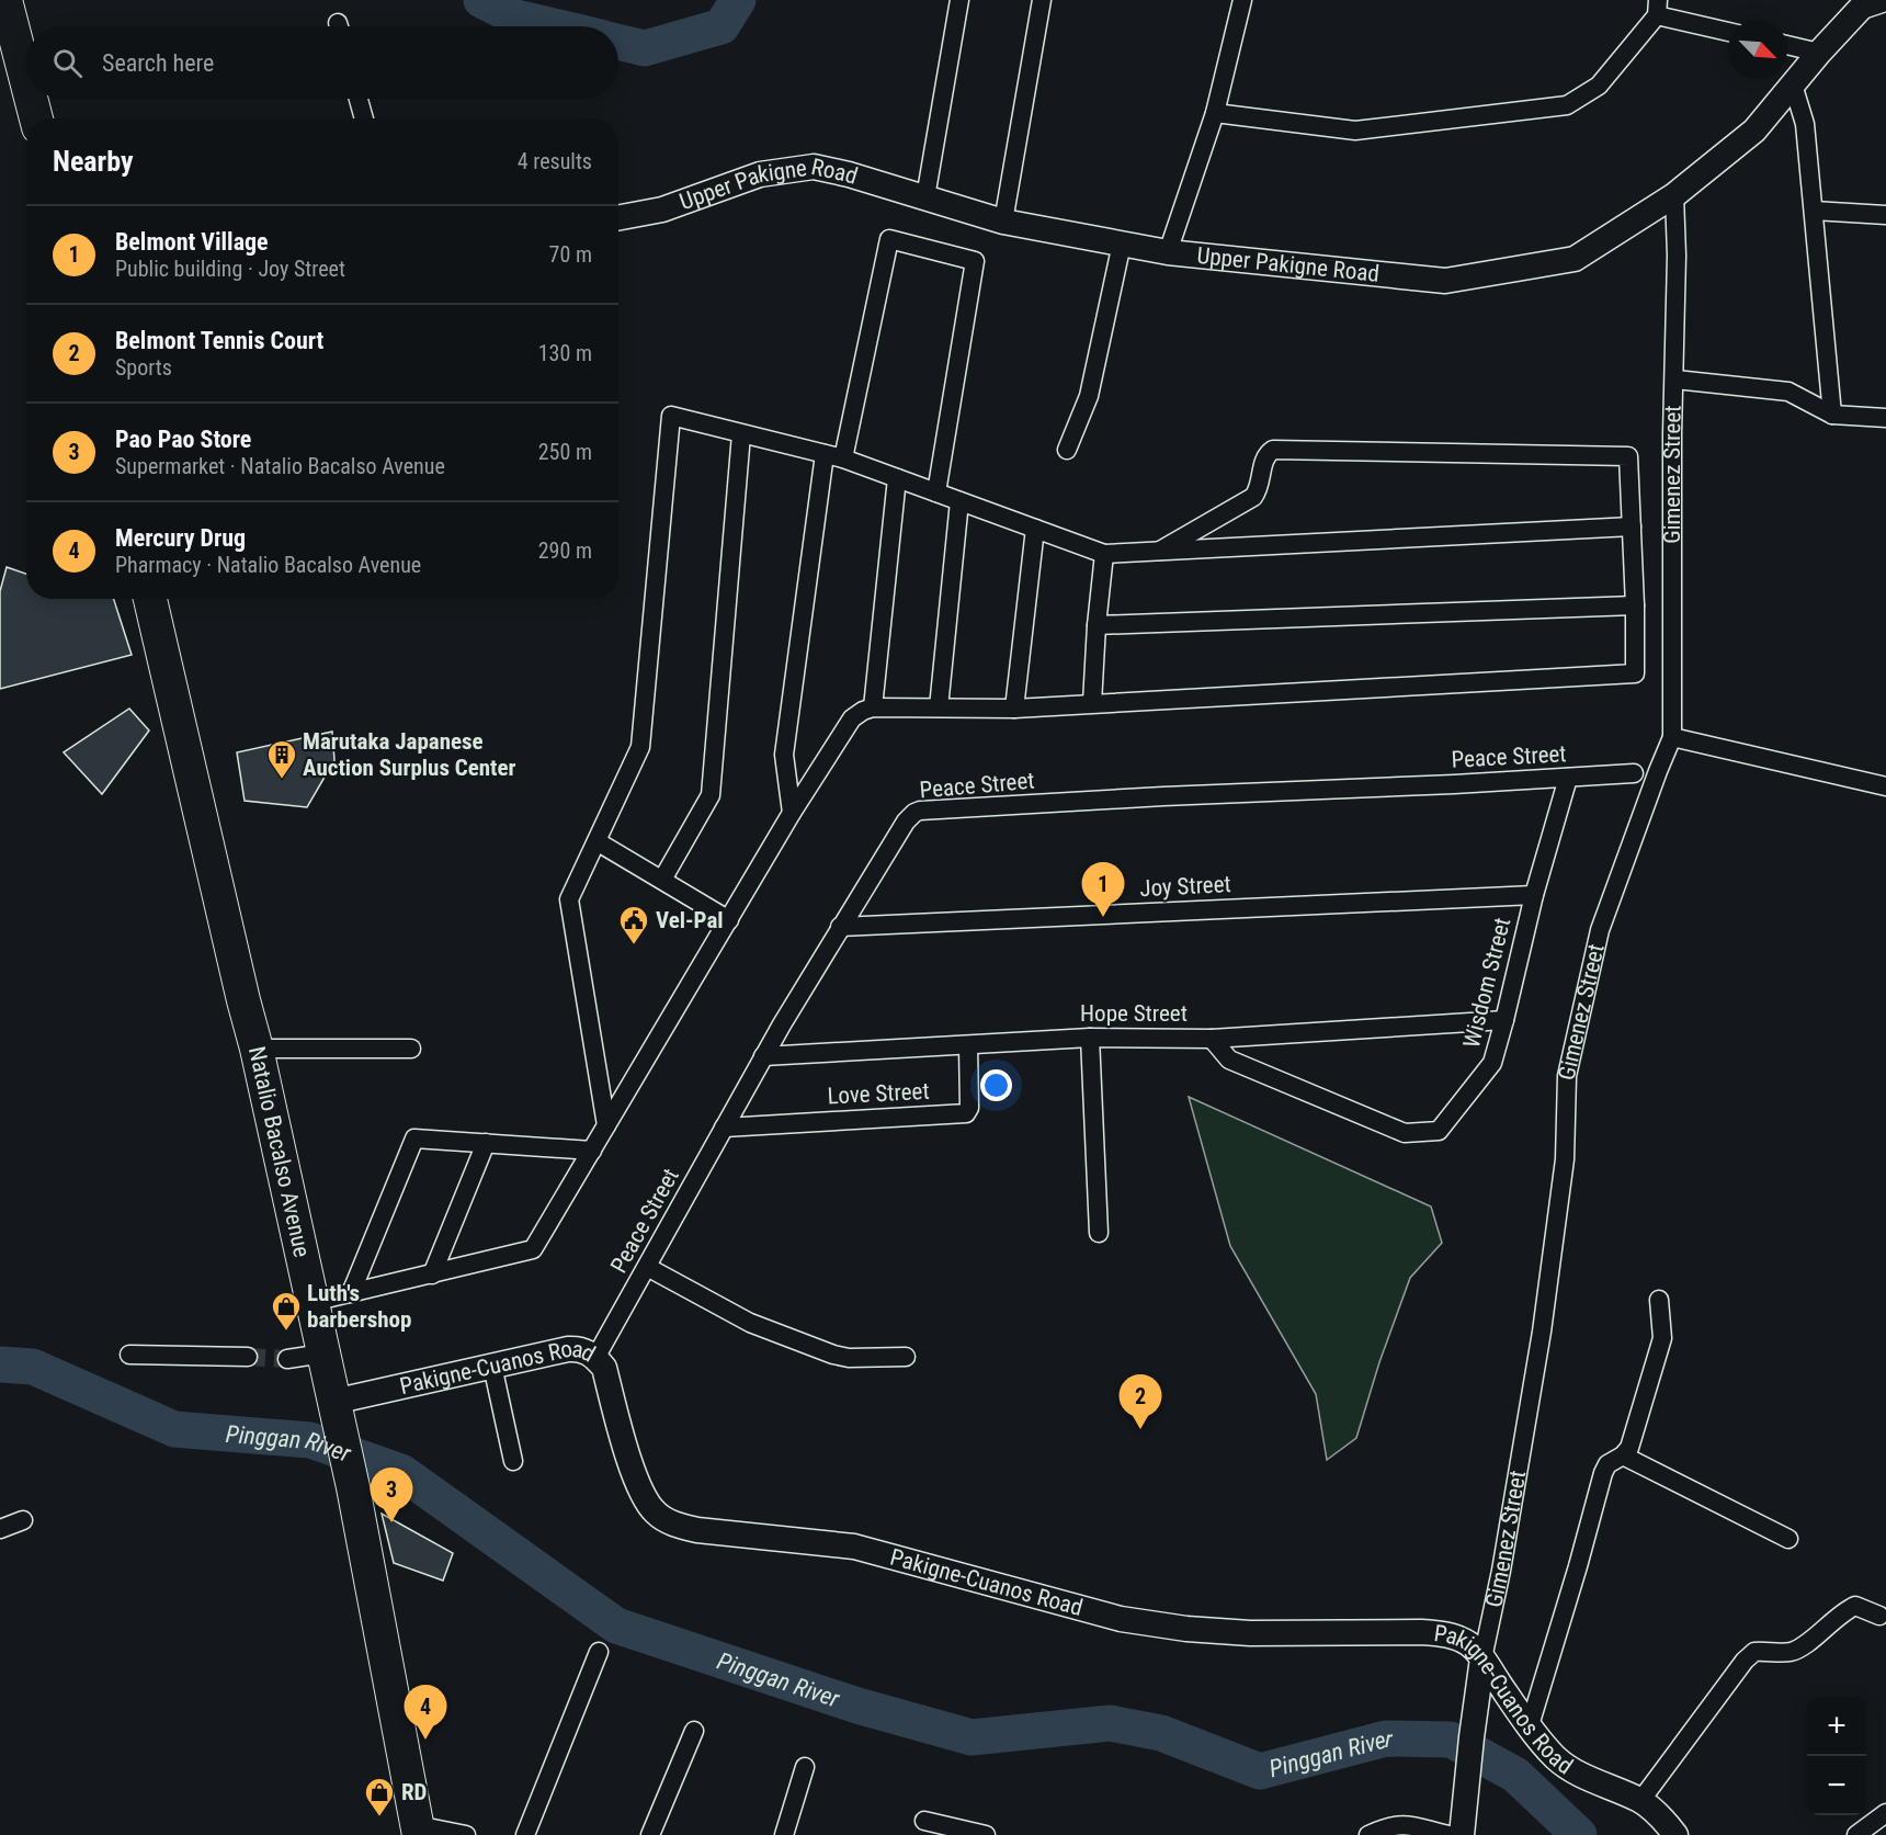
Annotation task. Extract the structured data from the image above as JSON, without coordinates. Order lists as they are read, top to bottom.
{
  "streets": {
    "highway": ["Natalio Bacalso Avenue"],
    "street": [
      "Upper Pakigne Road",
      "Gimenez Street",
      "Peace Street",
      "Joy Street",
      "Wisdom Street",
      "Hope Street",
      "Love Street",
      "Pakigne-Cuanos Road"
    ]
  },
  "crossings": [
    ["Upper Pakigne Road", "Gimenez Street"],
    ["Gimenez Street", "Pakigne-Cuanos Road"],
    ["Peace Street", "Joy Street"],
    ["Peace Street", "Wisdom Street"],
    ["Peace Street", "Hope Street"],
    ["Peace Street", "Love Street"],
    ["Peace Street", "Pakigne-Cuanos Road"],
    ["Joy Street", "Wisdom Street"],
    ["Wisdom Street", "Hope Street"],
    ["Hope Street", "Love Street"],
    ["Natalio Bacalso Avenue", "Pakigne-Cuanos Road"]
  ],
  "water": ["Pinggan River"],
  "places": {
    "building": ["Marutaka Japanese Auction Surplus Center"],
    "public building": ["Vel-Pal"],
    "shop": ["Luth's barbershop", "RD"]
  },
  "north": "bottom right",
  "page": {
    "search": "Search here",
    "heading": ["Nearby", "4 results"],
    "list": [
      {
        "mark": "1",
        "name": "Belmont Village",
        "note": "Public building · Joy Street",
        "value": "70 m"
      },
      {
        "mark": "2",
        "name": "Belmont Tennis Court",
        "note": "Sports",
        "value": "130 m"
      },
      {
        "mark": "3",
        "name": "Pao Pao Store",
        "note": "Supermarket · Natalio Bacalso Avenue",
        "value": "250 m"
      },
      {
        "mark": "4",
        "name": "Mercury Drug",
        "note": "Pharmacy · Natalio Bacalso Avenue",
        "value": "290 m"
      }
    ],
    "pins": [
      "1",
      "2",
      "3",
      "4"
    ],
    "map_buttons": ["+", "−"]
  }
}
